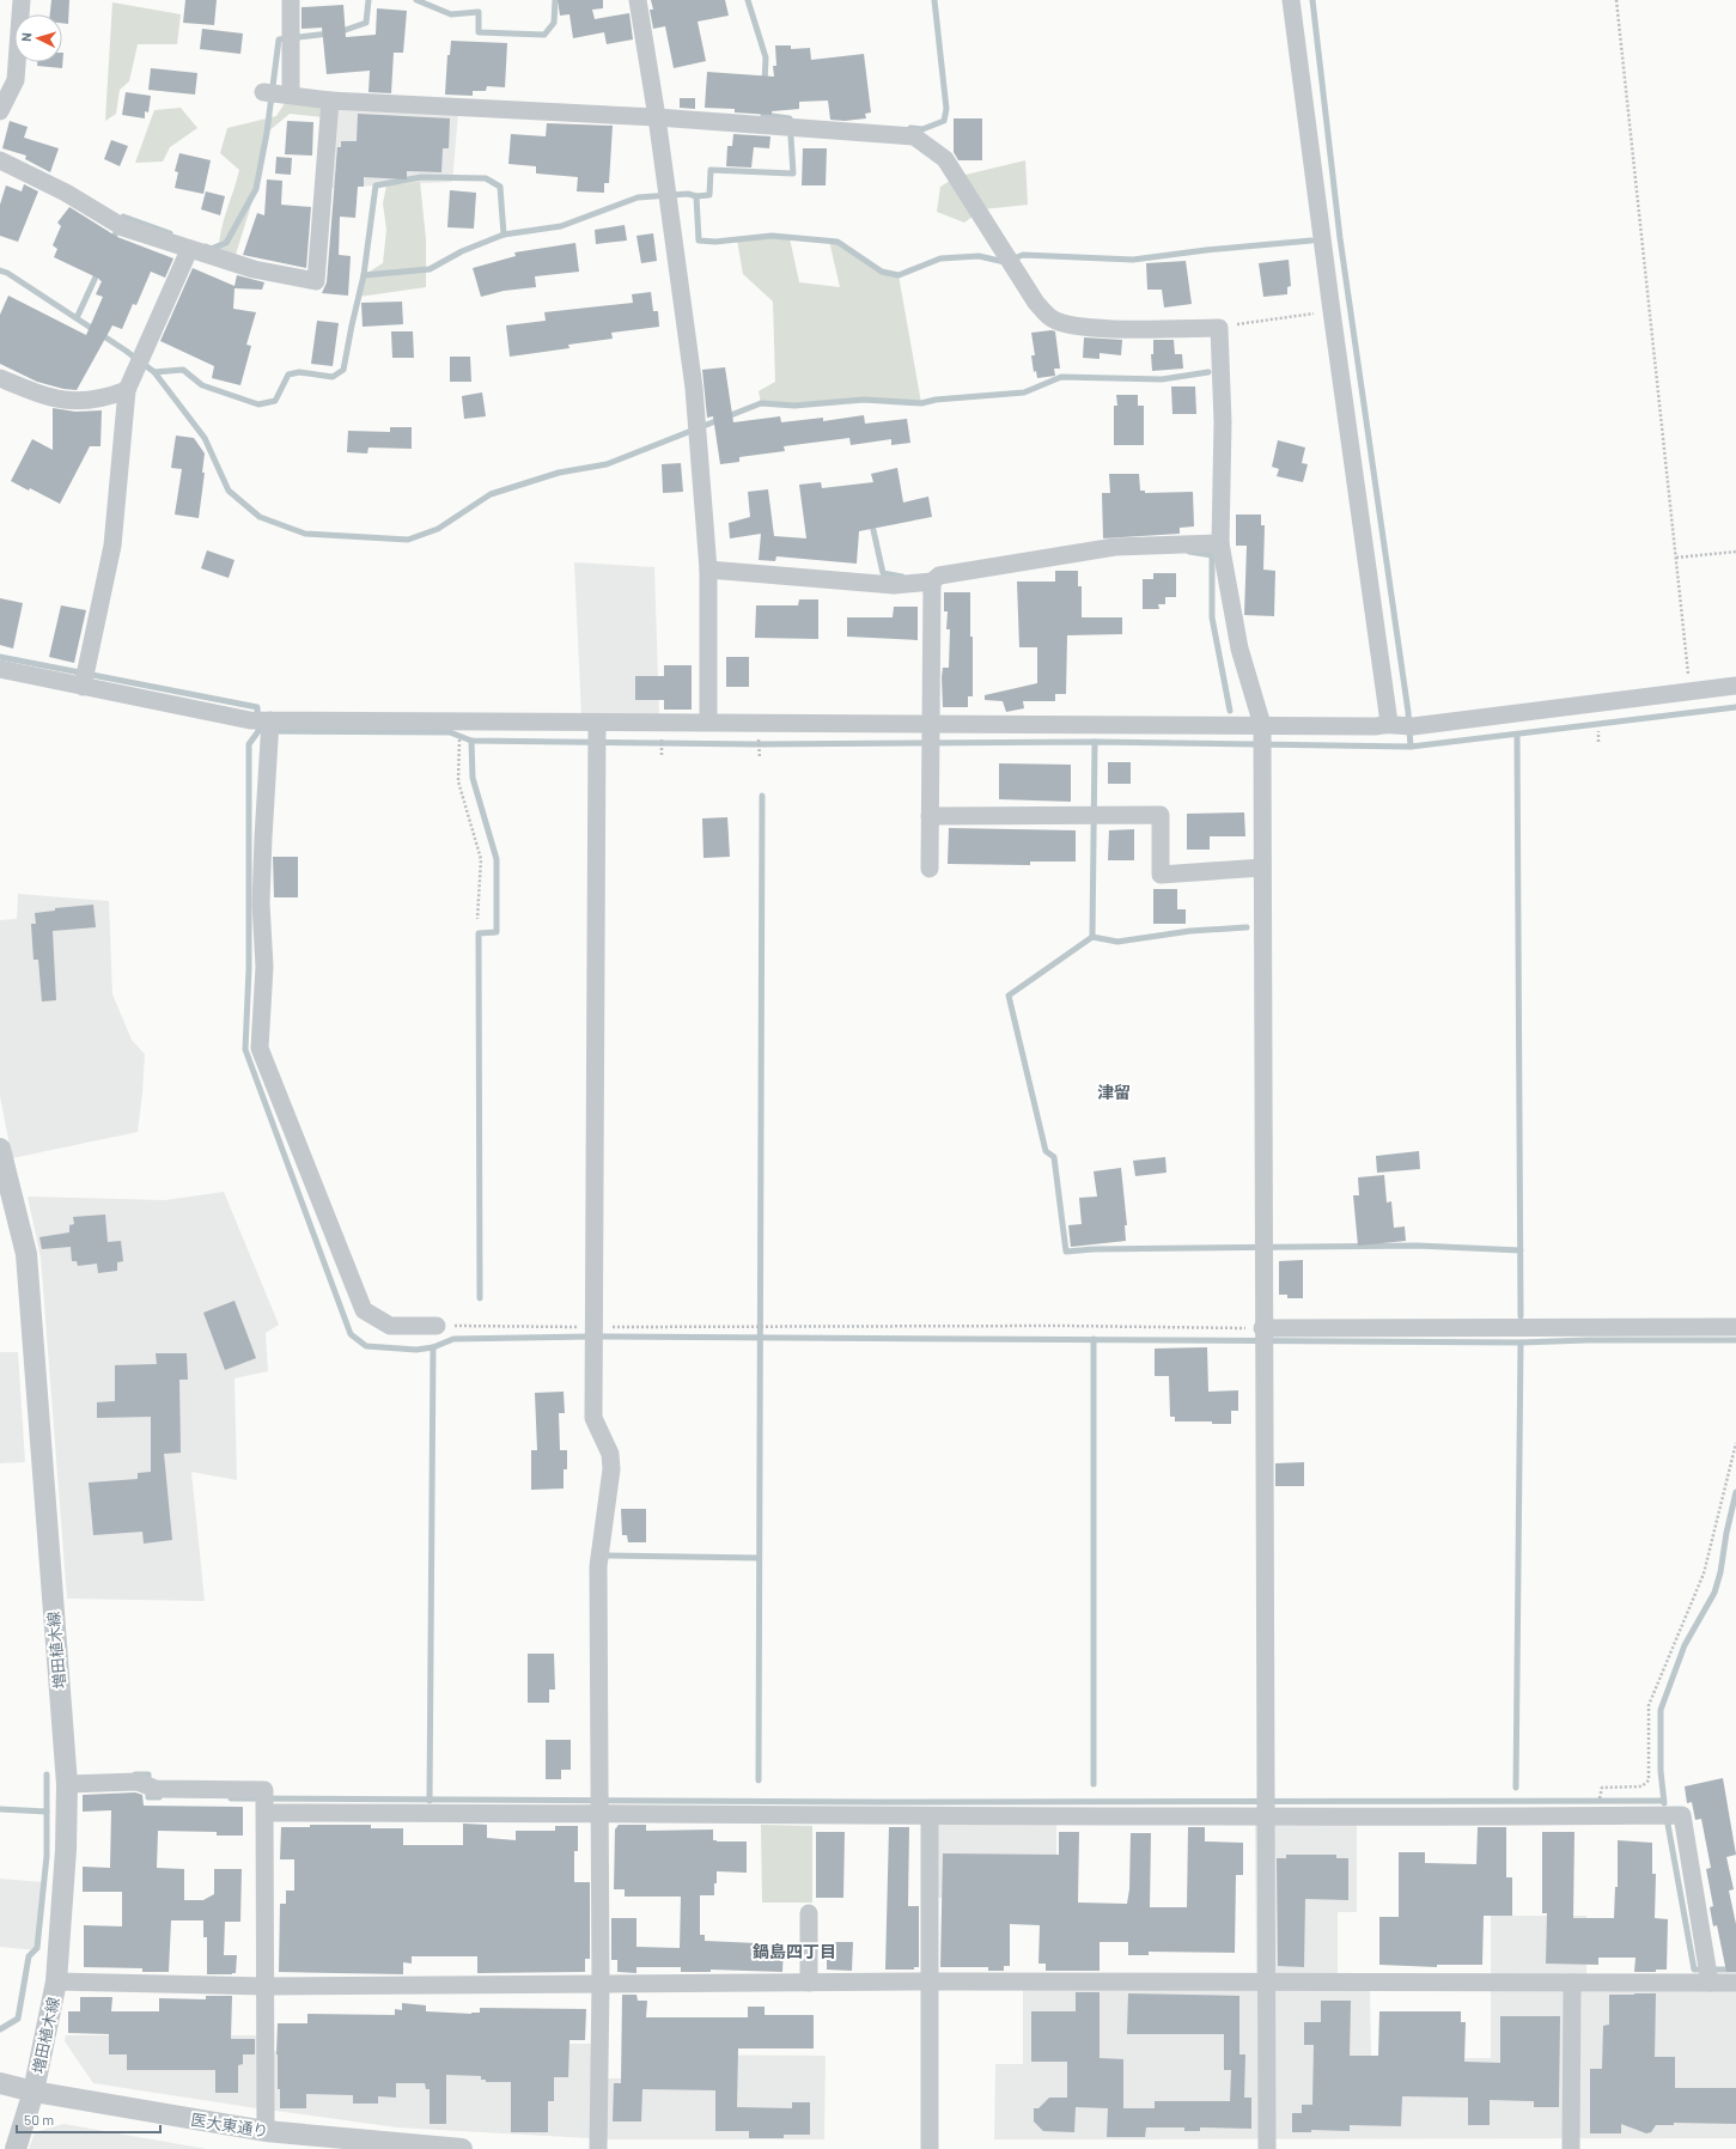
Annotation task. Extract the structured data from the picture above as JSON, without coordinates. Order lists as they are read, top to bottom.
{
  "streets": {
    "street": ["増田植木線", "医大東通り"]
  },
  "crossings": [
    ["増田植木線", "医大東通り"]
  ],
  "districts": ["津留", "鍋島四丁目"],
  "scale_bar": "50 m",
  "north": "left"
}
